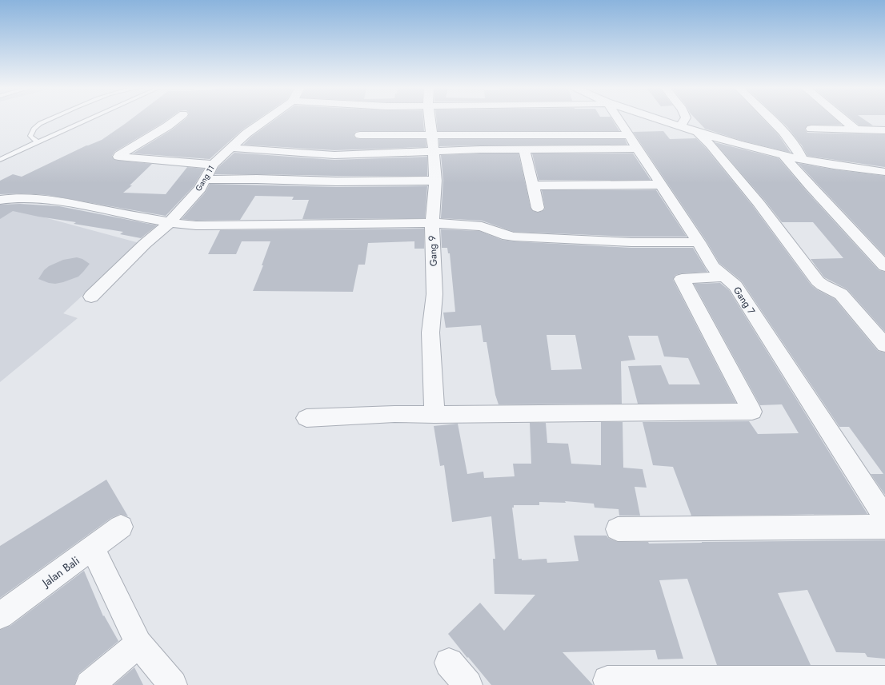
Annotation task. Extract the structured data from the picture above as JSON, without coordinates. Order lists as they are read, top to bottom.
{
  "streets": {
    "street": [
      "Gang 11",
      "Gang 9",
      "Gang 7",
      "Jalan Bali"
    ]
  }
}
